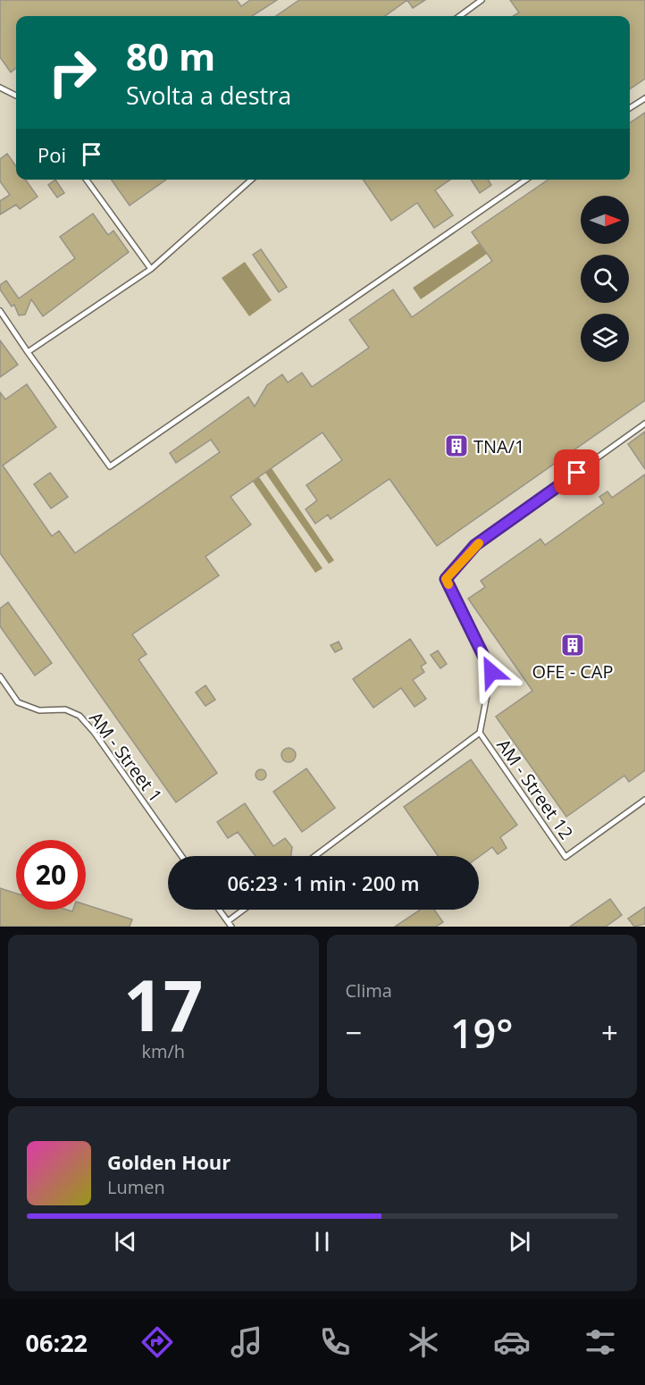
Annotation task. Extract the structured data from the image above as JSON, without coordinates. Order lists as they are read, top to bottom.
{
  "streets": {
    "lane": ["AM - Street 1", "AM - Street 12"]
  },
  "places": {
    "building": ["TNA/1", "OFE - CAP"]
  },
  "north": "right",
  "page": {
    "turn": ["80 m", "Svolta a destra"],
    "then": "Poi",
    "limit": "20",
    "trip": "06:23 · 1 min · 200 m",
    "tile": [
      ["17", "km/h"],
      "Clima"
    ],
    "heat": ["−", "19°", "+"],
    "song": ["Golden Hour", "Lumen"],
    "tabs": "06:22"
  }
}
